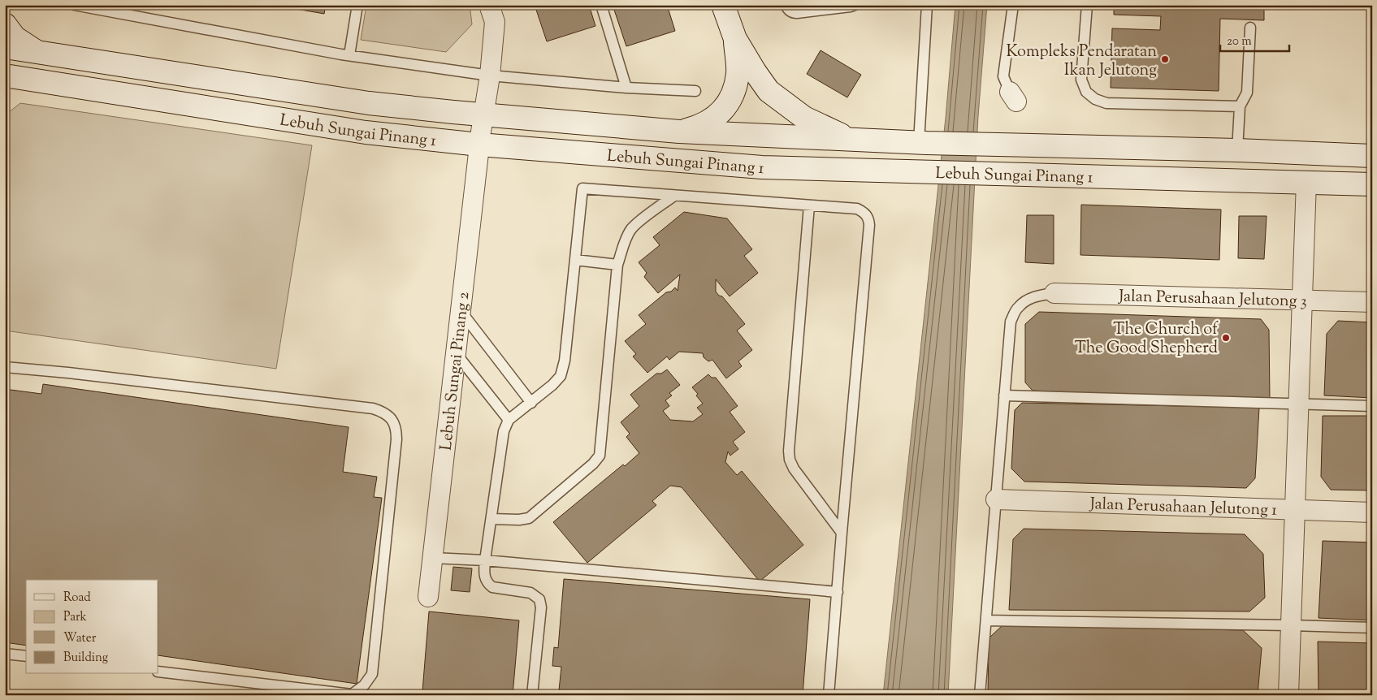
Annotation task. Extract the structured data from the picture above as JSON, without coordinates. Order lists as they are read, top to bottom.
{
  "streets": {
    "street": [
      "Lebuh Sungai Pinang 1",
      "Jalan Perusahaan Jelutong 3",
      "Lebuh Sungai Pinang 2",
      "Jalan Perusahaan Jelutong 1"
    ]
  },
  "crossings": [
    ["Lebuh Sungai Pinang 1", "Lebuh Sungai Pinang 2"]
  ],
  "places": ["Kompleks Pendaratan Ikan Jelutong", "The Church of The Good Shepherd"],
  "legend": [
    "Road",
    "Park",
    "Water",
    "Building"
  ],
  "scale_bar": "20 m"
}
